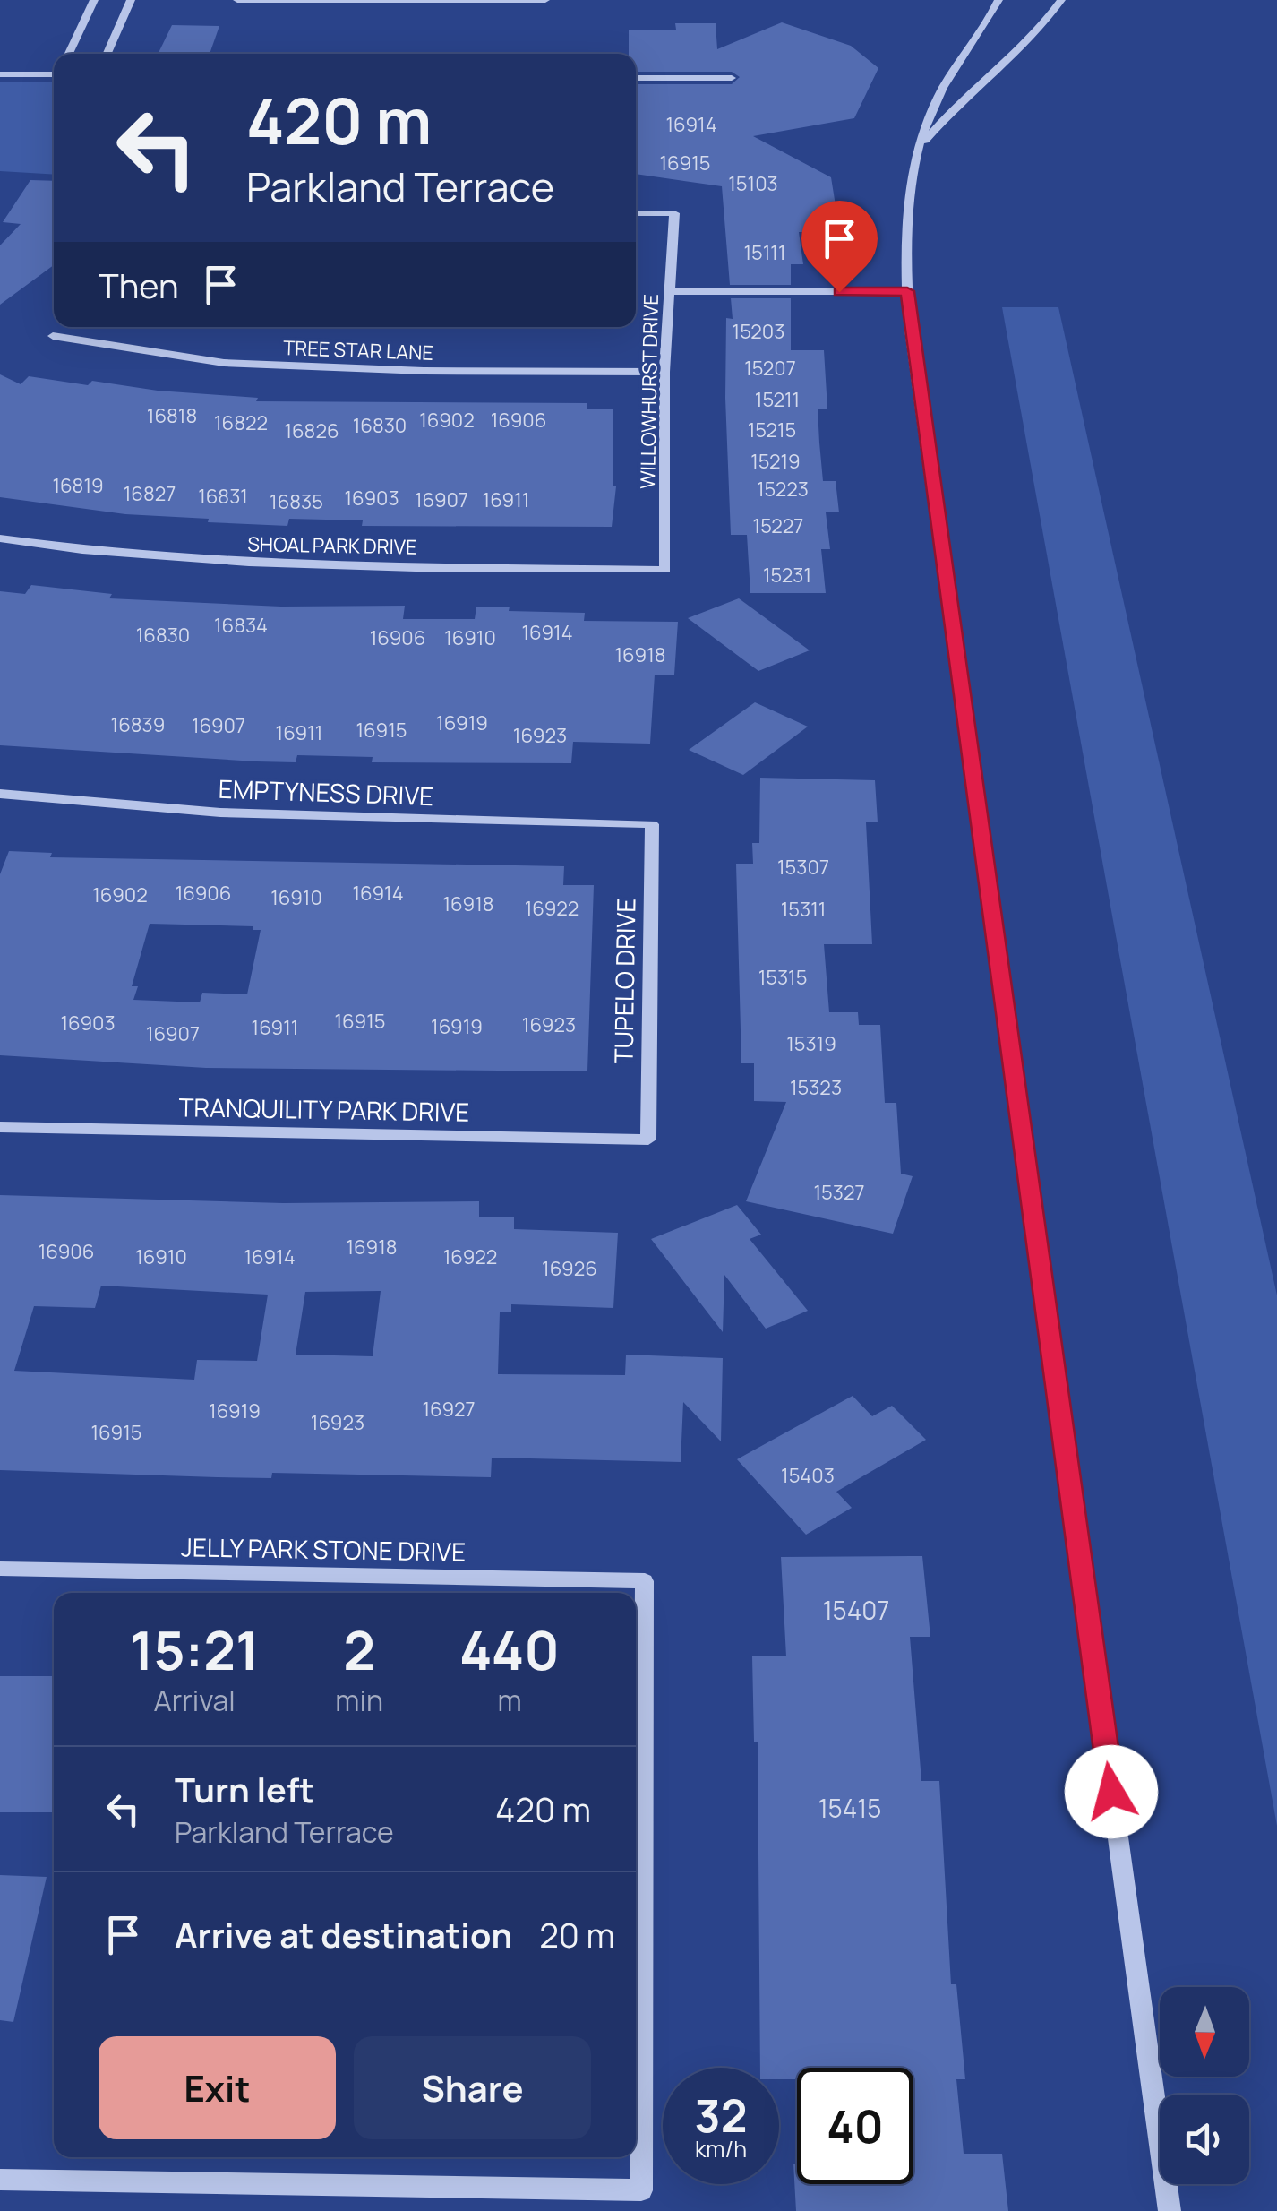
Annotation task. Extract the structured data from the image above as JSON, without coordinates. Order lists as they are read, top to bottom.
{
  "streets": {
    "street": [
      "TREE STAR LANE",
      "WILLOWHURST DRIVE",
      "SHOAL PARK DRIVE",
      "EMPTYNESS DRIVE",
      "TUPELO DRIVE",
      "TRANQUILITY PARK DRIVE",
      "JELLY PARK STONE DRIVE"
    ]
  },
  "crossings": [
    ["TREE STAR LANE", "WILLOWHURST DRIVE"],
    ["WILLOWHURST DRIVE", "SHOAL PARK DRIVE"],
    ["EMPTYNESS DRIVE", "TUPELO DRIVE"],
    ["TUPELO DRIVE", "TRANQUILITY PARK DRIVE"]
  ],
  "house_numbers": [
    "16914",
    "16915",
    "15103",
    "15111",
    "15203",
    "15207",
    "15211",
    "16818",
    "16902",
    "16906",
    "16822",
    "16830",
    "15215",
    "16826",
    "15219",
    "16819",
    "15223",
    "16827",
    "16831",
    "16903",
    "16907",
    "16911",
    "16835",
    "15227",
    "15231",
    "16834",
    "16914",
    "16830",
    "16906",
    "16910",
    "16918",
    "16919",
    "16839",
    "16907",
    "16915",
    "16911",
    "16923",
    "15307",
    "16906",
    "16914",
    "16902",
    "16910",
    "16918",
    "16922",
    "15311",
    "15315",
    "16915",
    "16903",
    "16923",
    "16919",
    "16911",
    "16907",
    "15319",
    "15323",
    "15327",
    "16918",
    "16906",
    "16910",
    "16914",
    "16922",
    "16926",
    "16927",
    "16919",
    "16923",
    "16915",
    "15403",
    "15407",
    "15415"
  ],
  "north": "bottom",
  "page": {
    "turn": ["420 m", "Parkland Terrace"],
    "then": "Then",
    "eta": [
      "15:21",
      "Arrival",
      "2",
      "min",
      "440",
      "m"
    ],
    "list": [
      {
        "name": "Turn left",
        "note": "Parkland Terrace",
        "value": "420 m"
      },
      {
        "name": "Arrive at destination",
        "value": "20 m"
      }
    ],
    "buttons": ["Exit", "Share"],
    "speed": "32 km/h",
    "limit": "40"
  }
}
